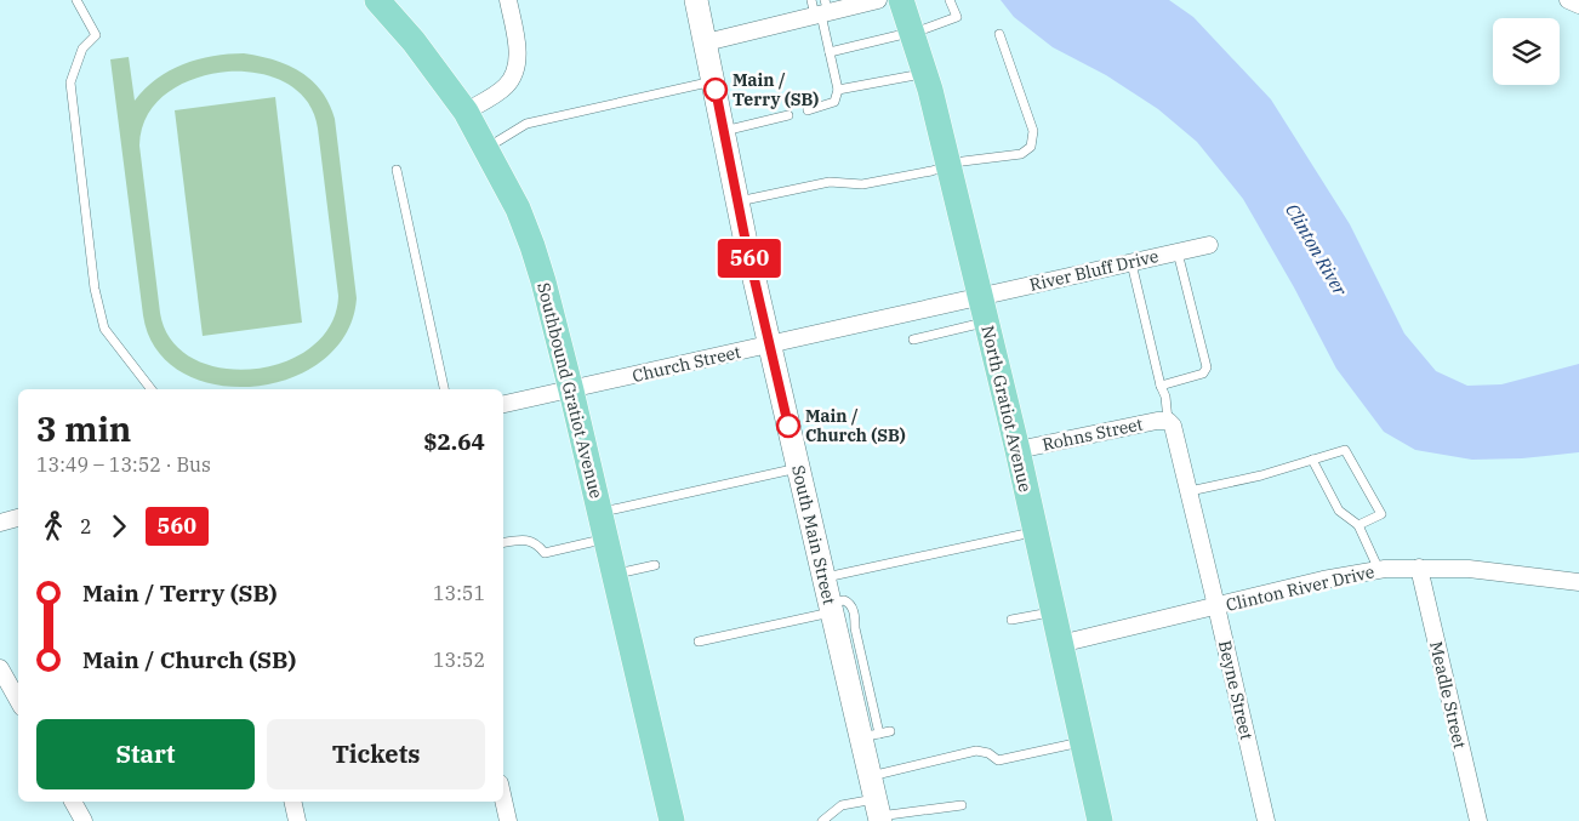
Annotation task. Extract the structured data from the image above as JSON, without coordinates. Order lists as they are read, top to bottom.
{
  "streets": {
    "main road": ["Southbound Gratiot Avenue", "North Gratiot Avenue"],
    "street": [
      "River Bluff Drive",
      "Church Street",
      "Rohns Street",
      "South Main Street",
      "Clinton River Drive",
      "Beyne Street",
      "Meadle Street"
    ]
  },
  "crossings": [
    ["River Bluff Drive", "Church Street"],
    ["River Bluff Drive", "North Gratiot Avenue"],
    ["Church Street", "Southbound Gratiot Avenue"],
    ["Church Street", "North Gratiot Avenue"],
    ["Church Street", "South Main Street"],
    ["North Gratiot Avenue", "Rohns Street"],
    ["North Gratiot Avenue", "Clinton River Drive"],
    ["Rohns Street", "Beyne Street"],
    ["Clinton River Drive", "Beyne Street"],
    ["Clinton River Drive", "Meadle Street"]
  ],
  "water": ["Clinton River"],
  "places": ["Main / Terry (SB)", "Main / Church (SB)"],
  "lines": ["bus line 560"],
  "page": {
    "on_map": "560",
    "heading": ["3 min", "13:49 – 13:52 · Bus", "$2.64"],
    "legs": ["2", "560"],
    "list": [
      {
        "name": "Main / Terry (SB)",
        "value": "13:51"
      },
      {
        "name": "Main / Church (SB)",
        "value": "13:52"
      }
    ],
    "buttons": ["Start", "Tickets"]
  }
}
